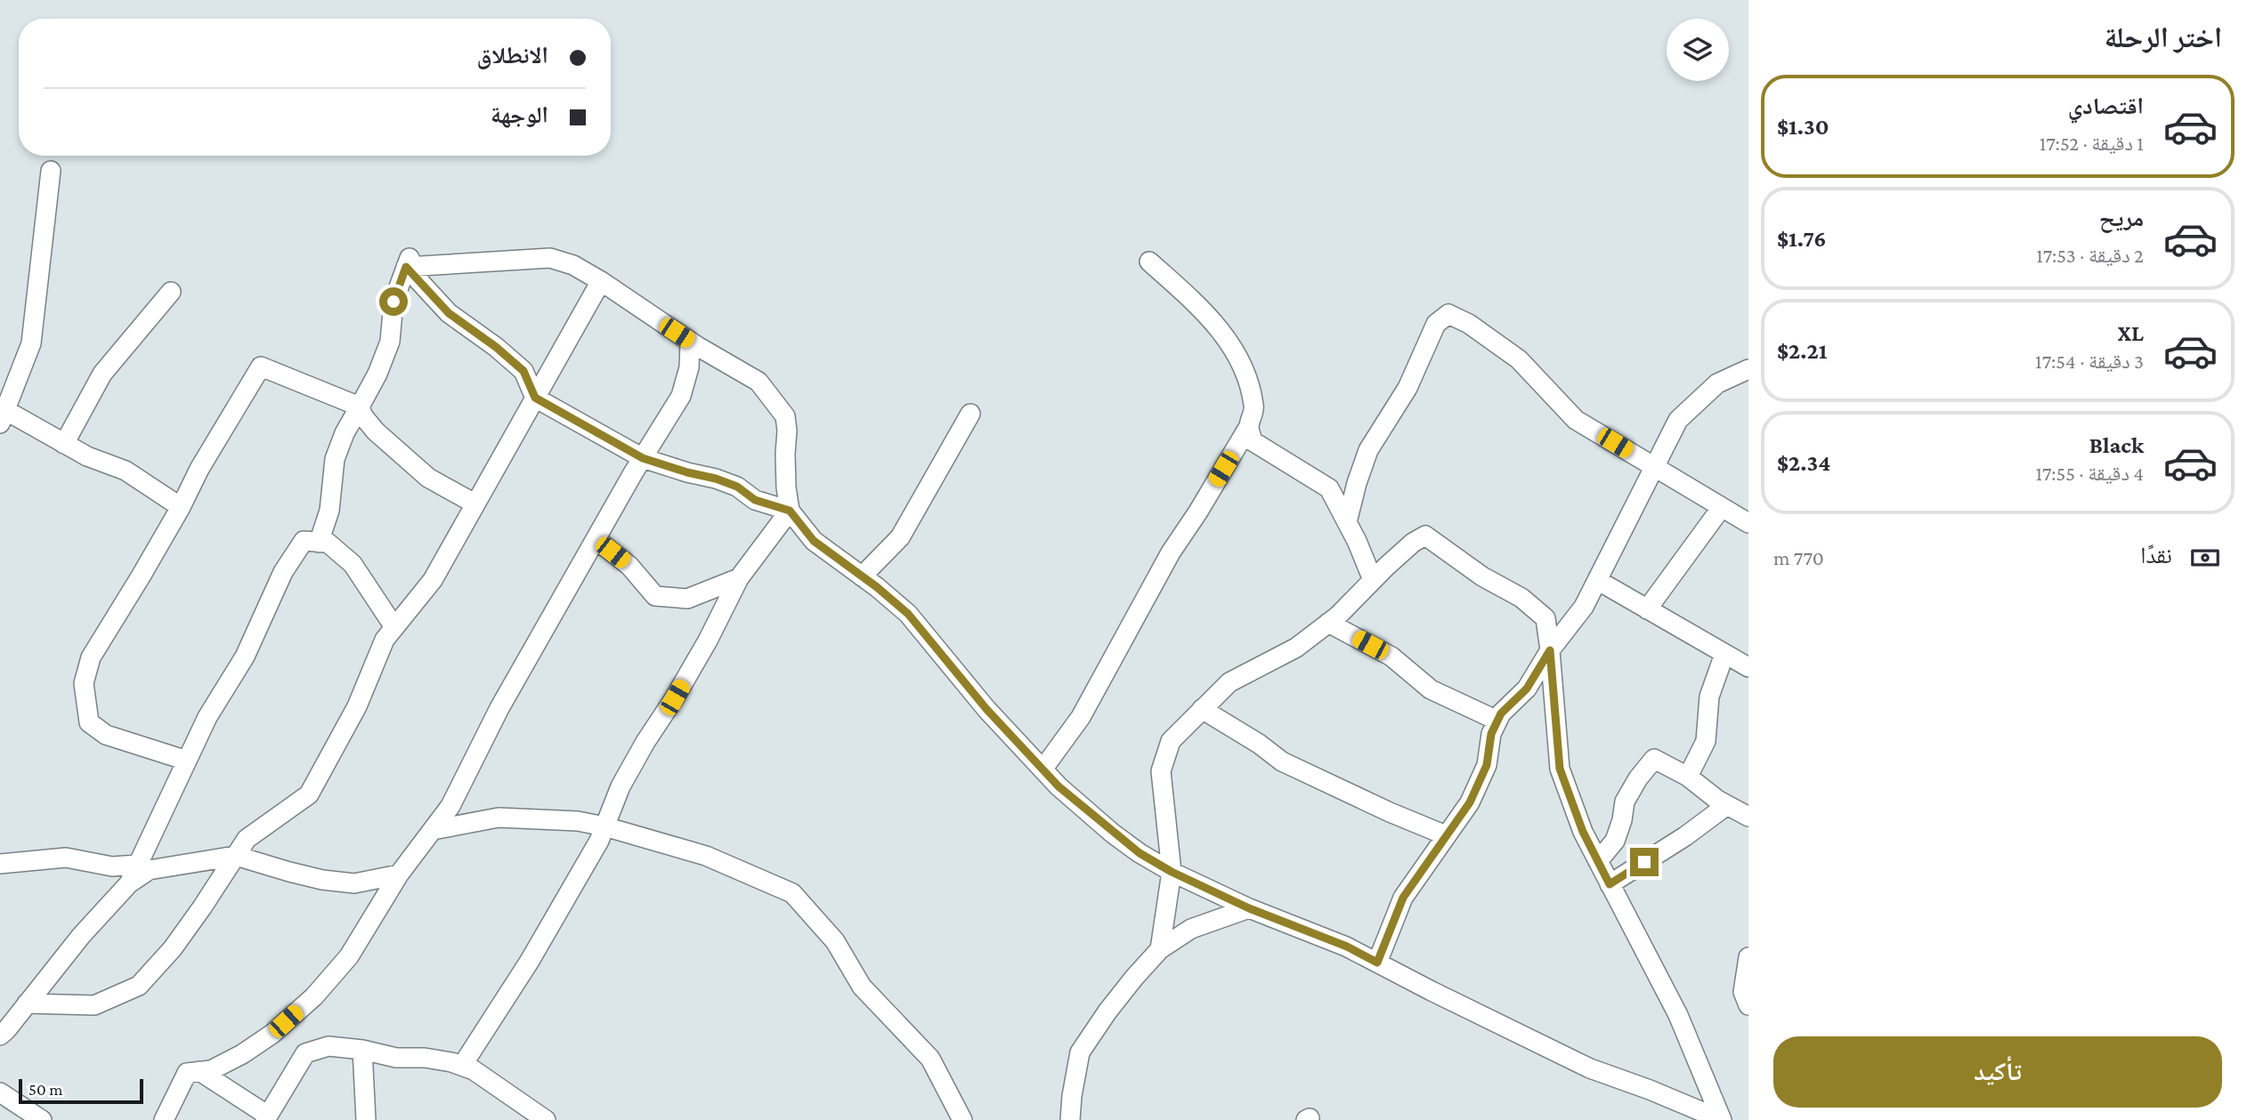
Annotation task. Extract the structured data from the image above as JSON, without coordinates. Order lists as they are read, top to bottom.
{
  "scale_bar": "50 m",
  "page": {
    "heading": "اختر الرحلة",
    "banner": ["الانطلاق", "الوجهة"],
    "list": [
      {
        "name": "اقتصادي",
        "note": "1 دقيقة · 17:52",
        "value": "$1.30"
      },
      {
        "name": "مريح",
        "note": "2 دقيقة · 17:53",
        "value": "$1.76"
      },
      {
        "name": "XL",
        "note": "3 دقيقة · 17:54",
        "value": "$2.21"
      },
      {
        "name": "Black",
        "note": "4 دقيقة · 17:55",
        "value": "$2.34"
      }
    ],
    "pay": ["نقدًا", "770 m"],
    "buttons": "تأكيد",
    "scale": "50 m"
  }
}
